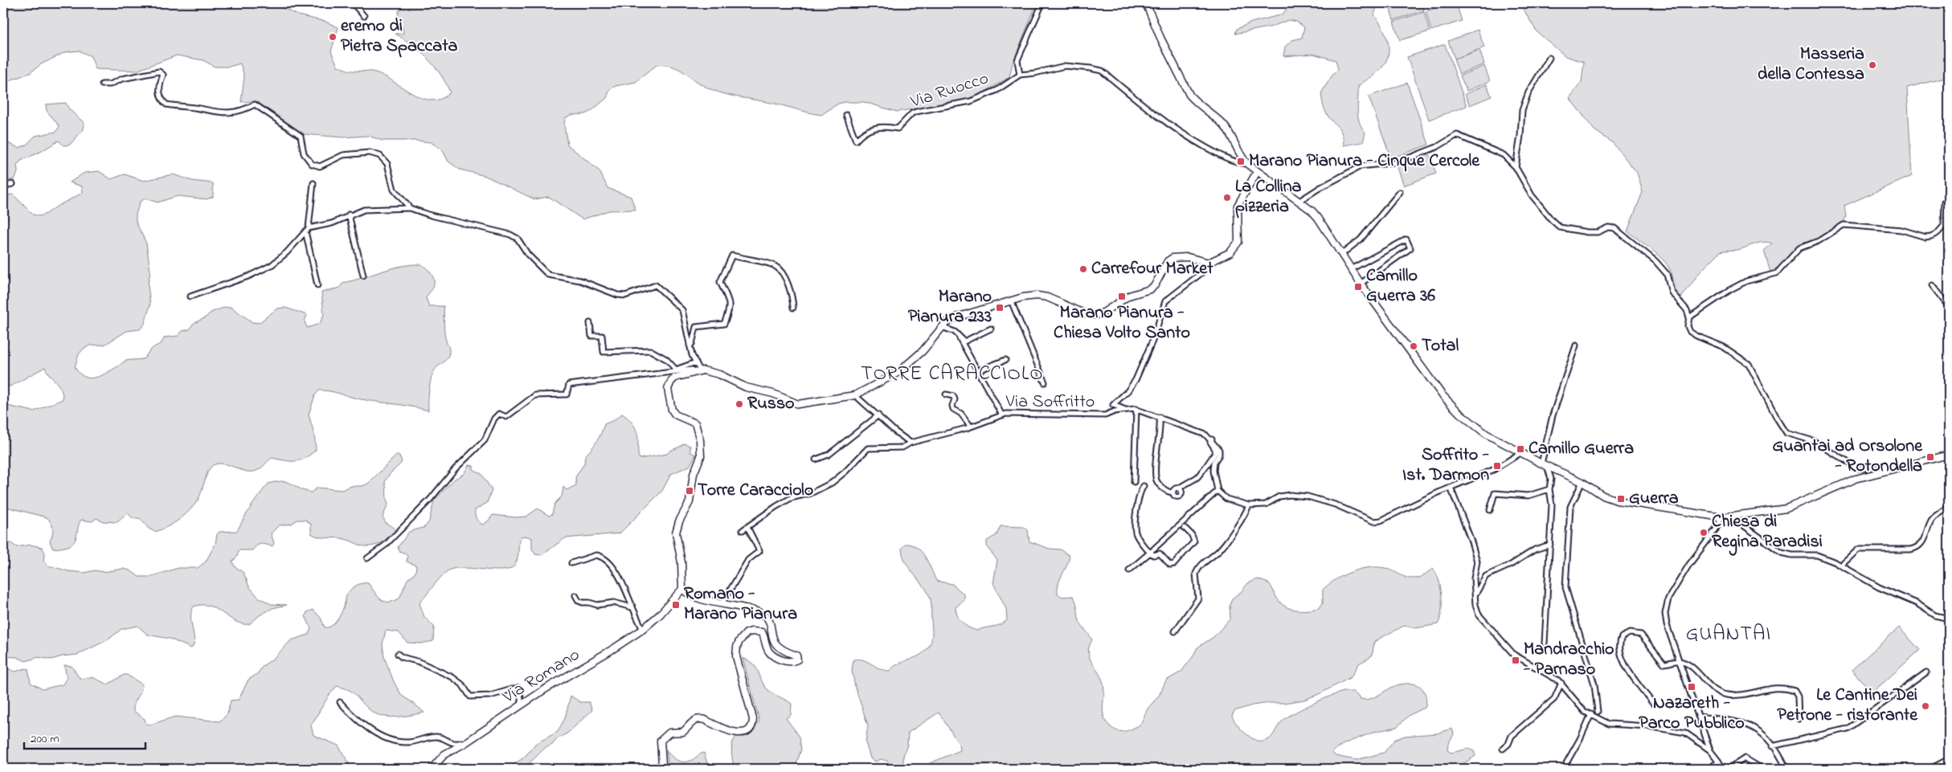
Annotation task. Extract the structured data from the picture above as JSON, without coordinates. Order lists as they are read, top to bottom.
{
  "streets": {
    "street": ["Via Ruocco", "Via Soffritto", "Via Romano"]
  },
  "districts": ["TORRE CARACCIOLO", "GUANTAI"],
  "places": {
    "other": [
      "eremo di Pietra Spaccata",
      "Masseria della Contessa",
      "La Collina pizzeria",
      "Carrefour Market",
      "Total",
      "Russo",
      "Chiesa di Regina Paradisi",
      "Le Cantine Dei Petrone - ristorante"
    ],
    "transit": [
      "Marano Pianura - Cinque Cercole",
      "Camillo Guerra 36",
      "Marano Pianura - Chiesa Volto Santo",
      "Marano Pianura 233",
      "Camillo Guerra",
      "Guantai ad Orsolone - Rotondella",
      "Soffrito - Ist. Darmon",
      "Torre Caracciolo",
      "Guerra",
      "Romano - Marano Pianura",
      "Mandracchio - Parnaso",
      "Nazareth - Parco Pubblico"
    ]
  },
  "scale_bar": "200 m"
}
